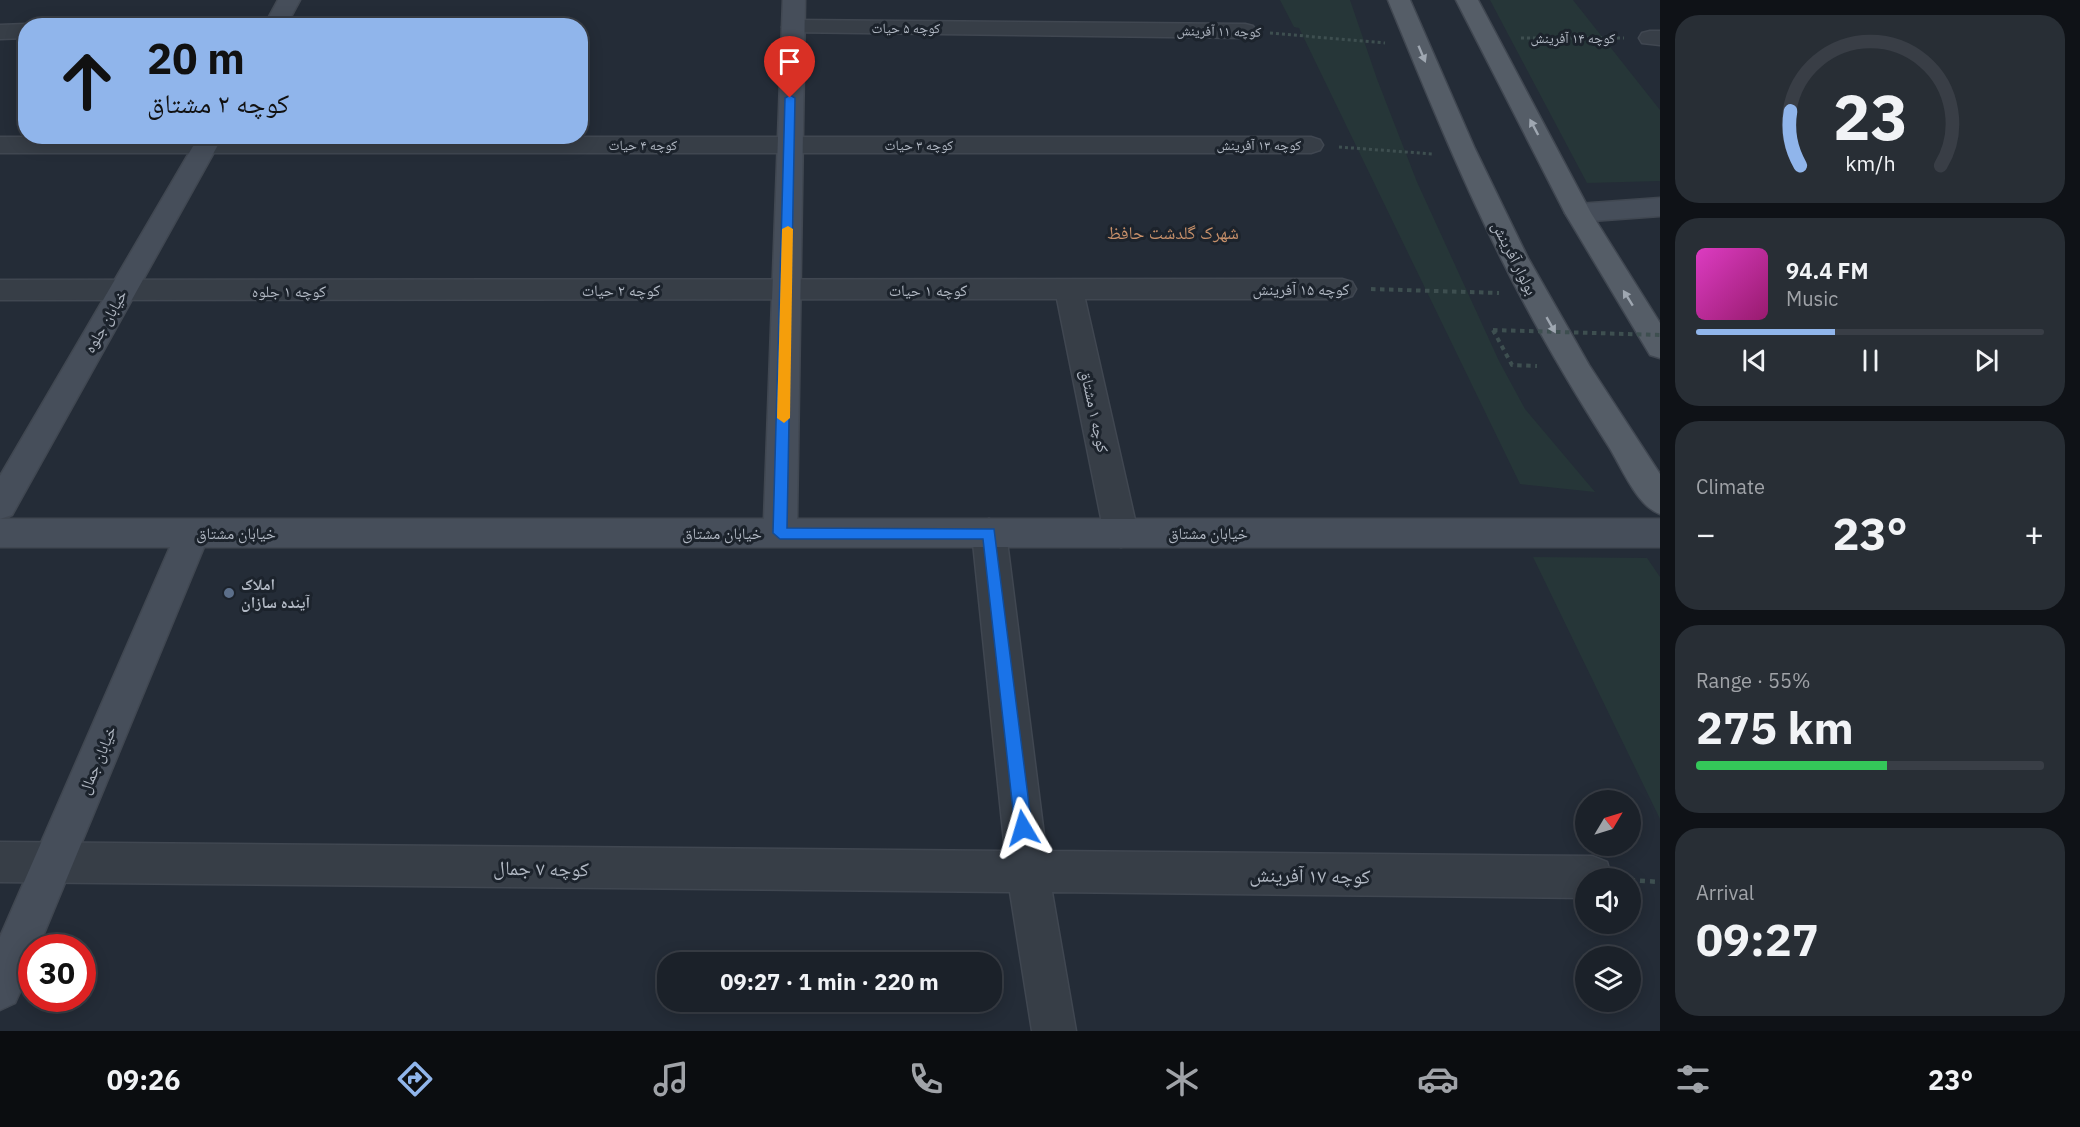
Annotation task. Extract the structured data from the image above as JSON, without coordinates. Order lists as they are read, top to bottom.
{
  "streets": {
    "main road": ["بولوار آفرینش"],
    "street": [
      "کوچه ۵ حیات",
      "کوچه ۱۱ آفرینش",
      "کوچه ۴ حیات",
      "کوچه ۳ حیات",
      "کوچه ۱۳ آفرینش",
      "کوچه ۱۵ آفرینش",
      "کوچه ۲ حیات",
      "کوچه ۱ حیات",
      "کوچه ۱ جلوه",
      "خیابان جلوه",
      "کوچه ۱ مشتاق",
      "خیابان مشتاق",
      "خیابان جمال",
      "کوچه ۷ جمال",
      "کوچه ۱۷ آفرینش"
    ],
    "path": ["کوچه ۱۴ آفرینش"]
  },
  "crossings": [
    ["کوچه ۵ حیات", "کوچه ۱۱ آفرینش"],
    ["کوچه ۱۱ آفرینش", "بولوار آفرینش"],
    ["کوچه ۴ حیات", "کوچه ۳ حیات"],
    ["کوچه ۳ حیات", "کوچه ۱۳ آفرینش"],
    ["کوچه ۱۳ آفرینش", "بولوار آفرینش"],
    ["بولوار آفرینش", "کوچه ۱۵ آفرینش"],
    ["کوچه ۱۵ آفرینش", "کوچه ۱ حیات"],
    ["کوچه ۱۵ آفرینش", "کوچه ۱ مشتاق"],
    ["کوچه ۲ حیات", "کوچه ۱ حیات"],
    ["کوچه ۲ حیات", "کوچه ۱ جلوه"],
    ["کوچه ۱ حیات", "کوچه ۱ مشتاق"],
    ["کوچه ۱ جلوه", "خیابان جلوه"],
    ["کوچه ۱ مشتاق", "خیابان مشتاق"],
    ["خیابان مشتاق", "خیابان جمال"],
    ["خیابان جمال", "کوچه ۷ جمال"],
    ["کوچه ۷ جمال", "کوچه ۱۷ آفرینش"]
  ],
  "districts": ["شهرک گلدشت حافظ"],
  "places": ["املاک آینده سازان"],
  "north": "top right",
  "page": {
    "turn": ["20 m", "کوچه ۲ مشتاق"],
    "song": ["94.4 FM", "Music"],
    "tile": [
      "Climate",
      ["Range · 55%", "275 km"],
      ["Arrival", "09:27"]
    ],
    "heat": ["−", "23°", "+"],
    "limit": "30",
    "trip": "09:27 · 1 min · 220 m",
    "tabs": ["09:26", "23°"],
    "gauge": ["23", "km/h"]
  }
}
